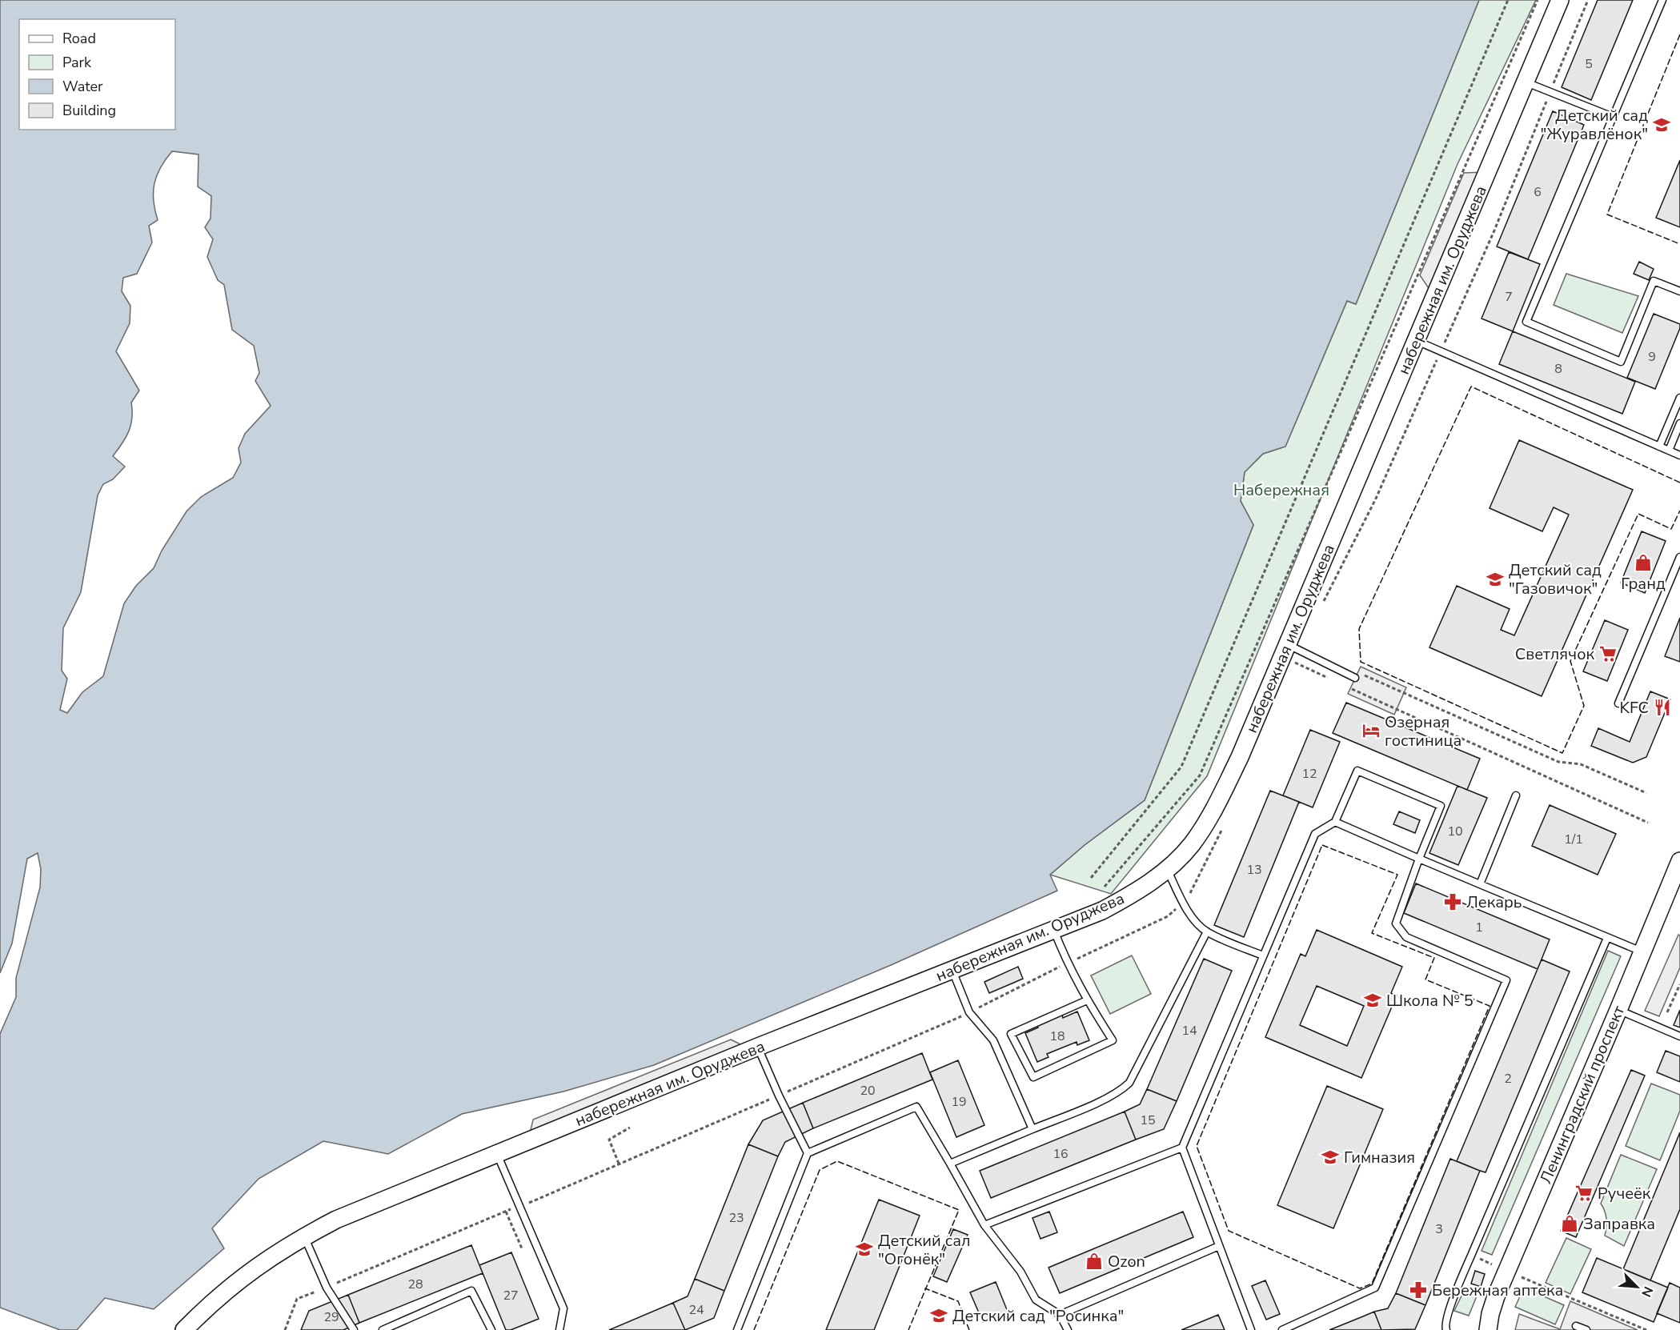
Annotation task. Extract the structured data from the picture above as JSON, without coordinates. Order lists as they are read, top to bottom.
{
  "streets": {
    "street": ["набережная им. Оруджева", "Ленинградский проспект"]
  },
  "parks": ["Набережная"],
  "places": {
    "school or university": [
      "Детский сад \"Журавлёнок\"",
      "Детский сад \"Газовичок\"",
      "Школа № 5",
      "Гимназия",
      "Детский сал \"Огонёк\"",
      "Детский сад \"Росинка\""
    ],
    "shop": ["Гранд", "Заправка", "Ozon"],
    "supermarket": ["Светлячок", "Ручеёк"],
    "restaurant": ["KFC"],
    "hotel": ["Озерная гостиница"],
    "pharmacy": ["Лекарь", "Бережная аптека"]
  },
  "house_numbers": [
    "5",
    "6",
    "7",
    "9",
    "8",
    "12",
    "10",
    "1/1",
    "13",
    "1",
    "14",
    "18",
    "2",
    "20",
    "19",
    "15",
    "16",
    "23",
    "3",
    "28",
    "27",
    "24",
    "29"
  ],
  "legend": [
    "Road",
    "Park",
    "Water",
    "Building"
  ],
  "north": "bottom right"
}
